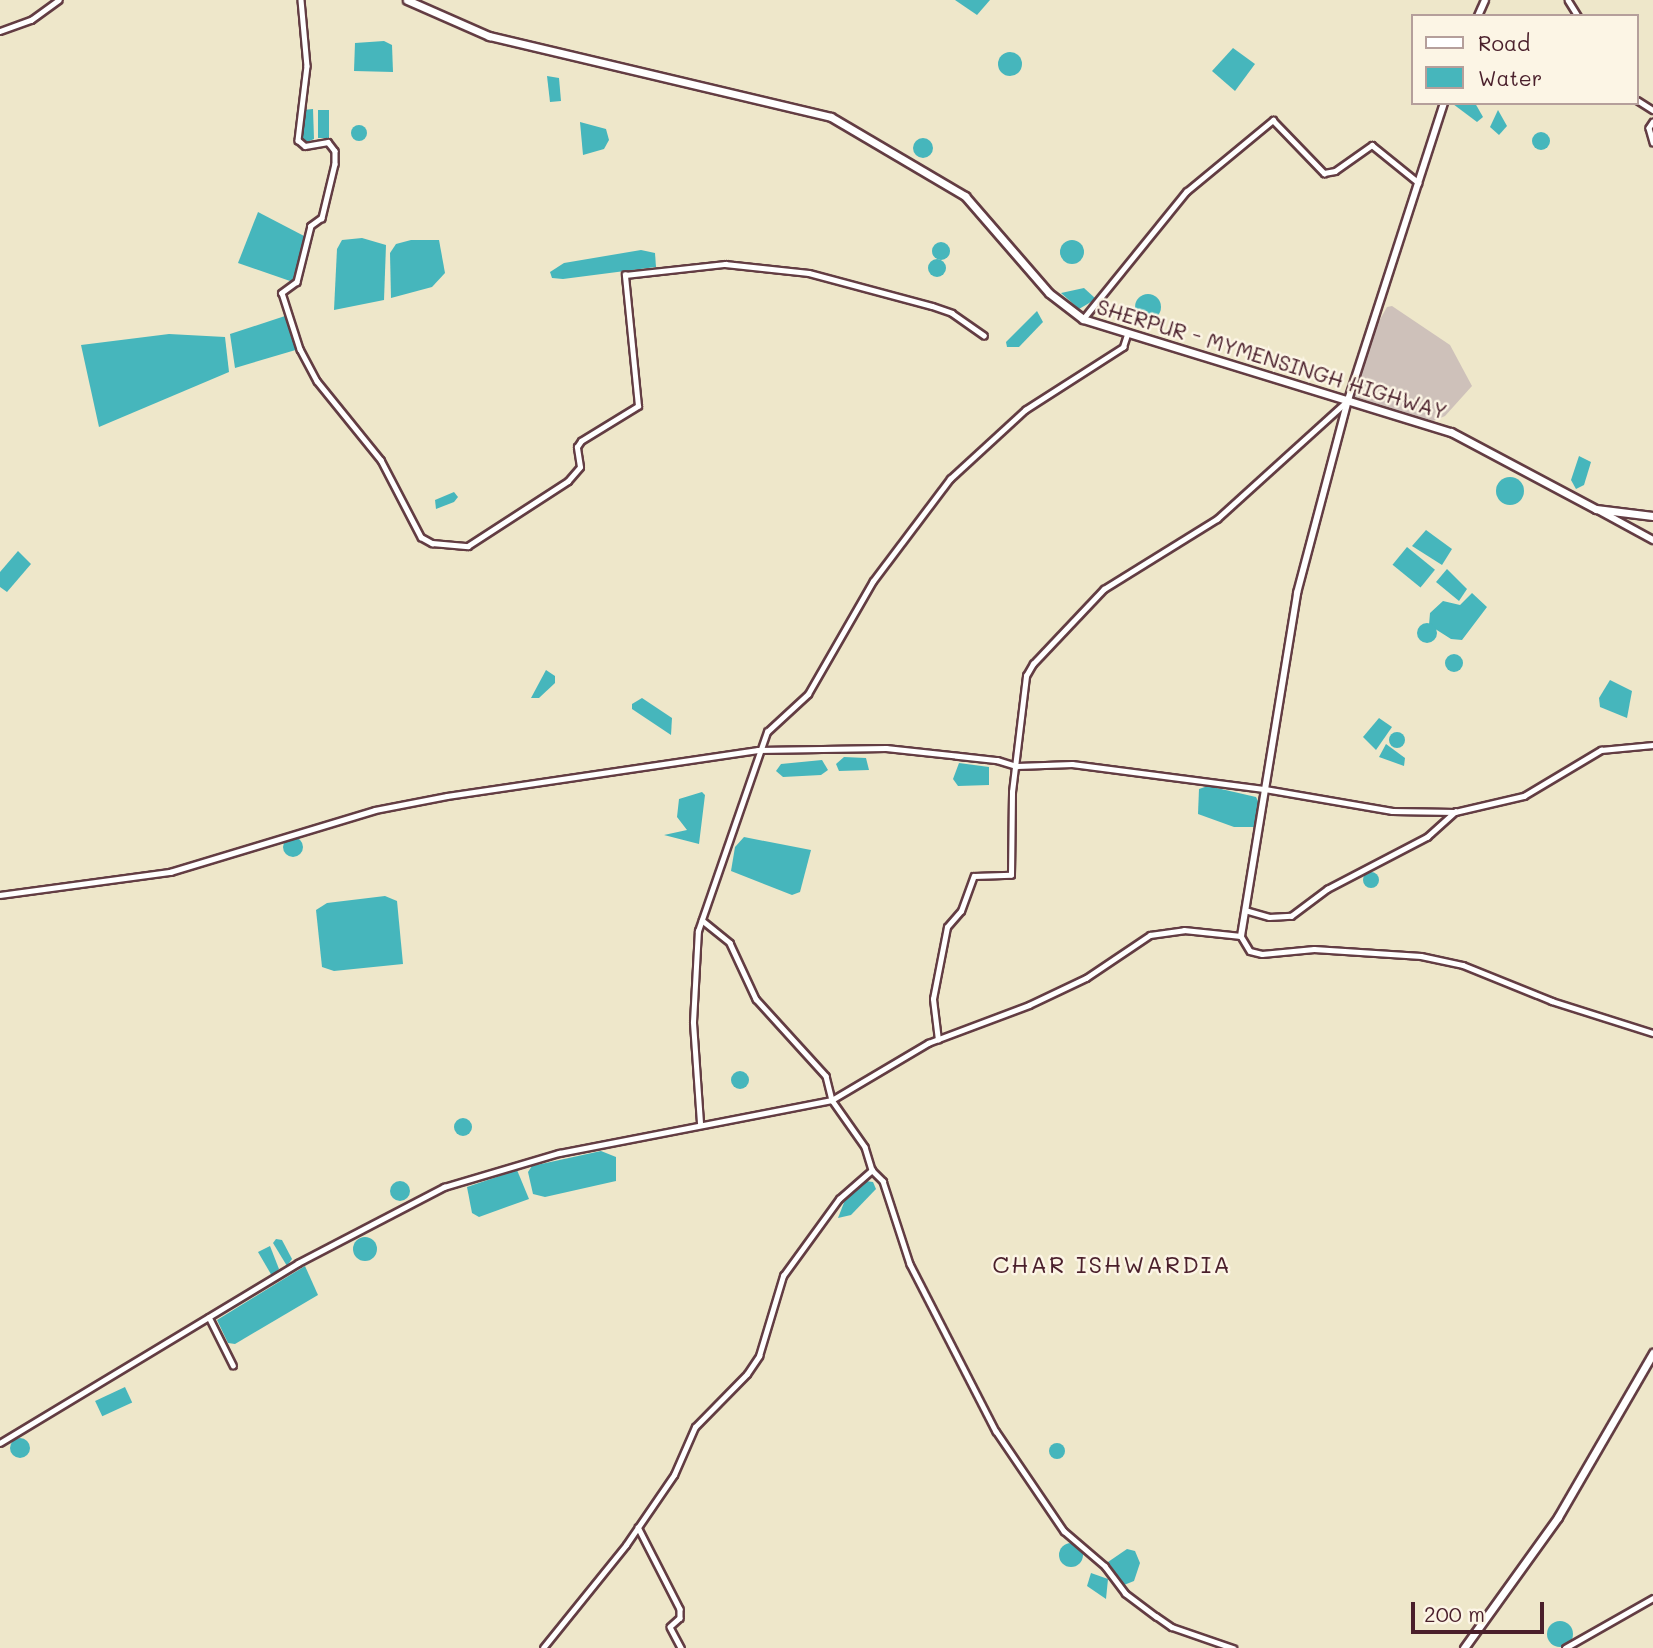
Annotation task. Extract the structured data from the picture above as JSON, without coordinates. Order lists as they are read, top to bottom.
{
  "streets": {
    "main road": ["SHERPUR - MYMENSINGH HIGHWAY"]
  },
  "districts": ["CHAR ISHWARDIA"],
  "legend": ["Road", "Water"],
  "scale_bar": "200 m"
}
